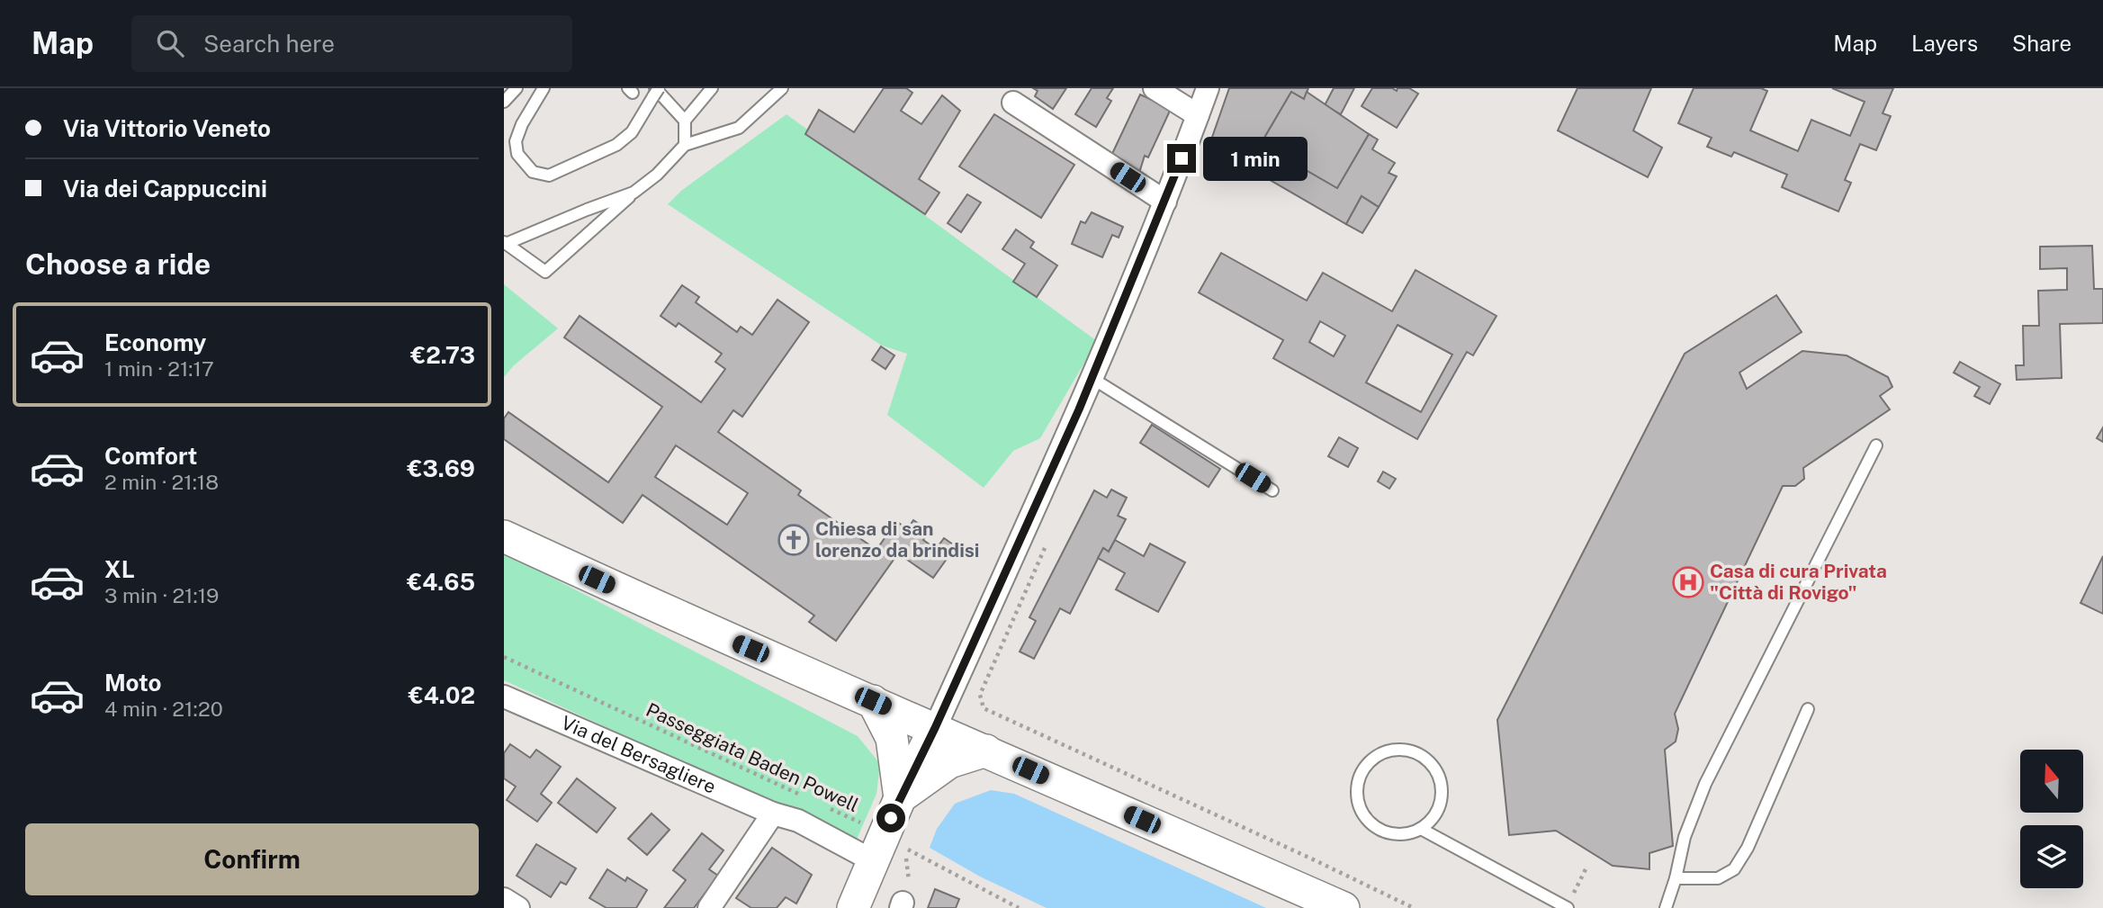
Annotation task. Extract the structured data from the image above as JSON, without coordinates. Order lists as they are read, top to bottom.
{
  "streets": {
    "street": ["Via del Bersagliere"],
    "path": ["Passeggiata Baden Powell"]
  },
  "crossings": [
    ["Via del Bersagliere", "Passeggiata Baden Powell"]
  ],
  "places": {
    "church": ["Chiesa di san lorenzo da brindisi"],
    "hospital": ["Casa di cura Privata \"Città di Rovigo\""]
  },
  "north": "top",
  "page": {
    "header": "Map",
    "search": "Search here",
    "nav": ["Map", "Layers", "Share"],
    "banner": ["Via Vittorio Veneto", "Via dei Cappuccini"],
    "bubble": "1 min",
    "heading": "Choose a ride",
    "list": [
      {
        "name": "Economy",
        "note": "1 min · 21:17",
        "value": "€2.73"
      },
      {
        "name": "Comfort",
        "note": "2 min · 21:18",
        "value": "€3.69"
      },
      {
        "name": "XL",
        "note": "3 min · 21:19",
        "value": "€4.65"
      },
      {
        "name": "Moto",
        "note": "4 min · 21:20",
        "value": "€4.02"
      }
    ],
    "buttons": "Confirm"
  }
}
